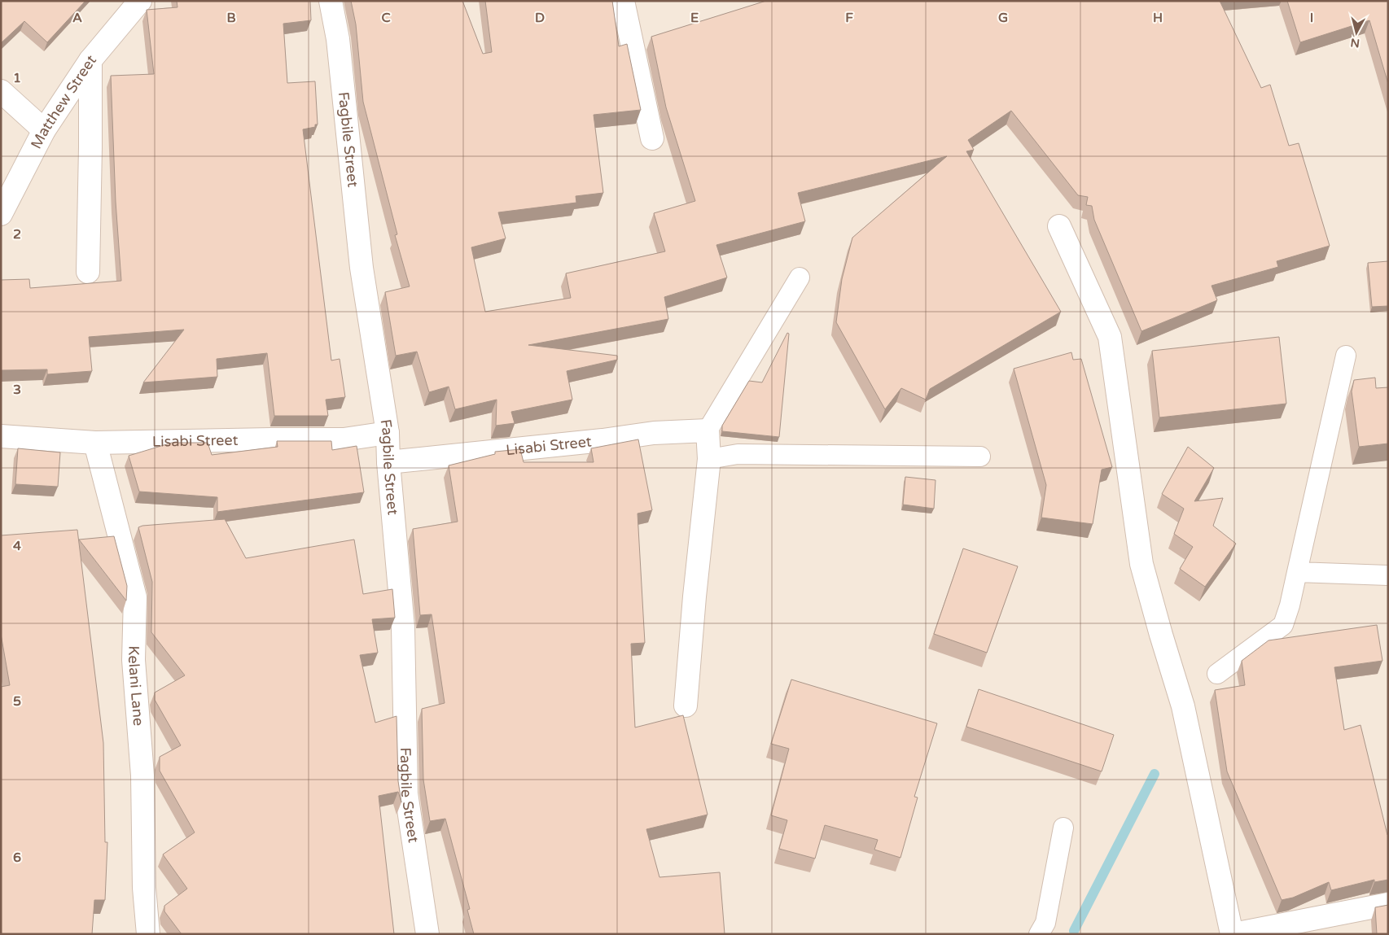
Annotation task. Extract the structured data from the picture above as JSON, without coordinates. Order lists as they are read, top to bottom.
{
  "streets": {
    "street": [
      "Matthew Street",
      "Fagbile Street",
      "Lisabi Street",
      "Kelani Lane"
    ]
  },
  "crossings": [
    ["Fagbile Street", "Lisabi Street"],
    ["Lisabi Street", "Kelani Lane"]
  ],
  "north": "bottom",
  "grid": {
    "columns": [
      "A",
      "B",
      "C",
      "D",
      "E",
      "F",
      "G",
      "H",
      "I"
    ],
    "rows": [
      "1",
      "2",
      "3",
      "4",
      "5",
      "6"
    ]
  }
}
